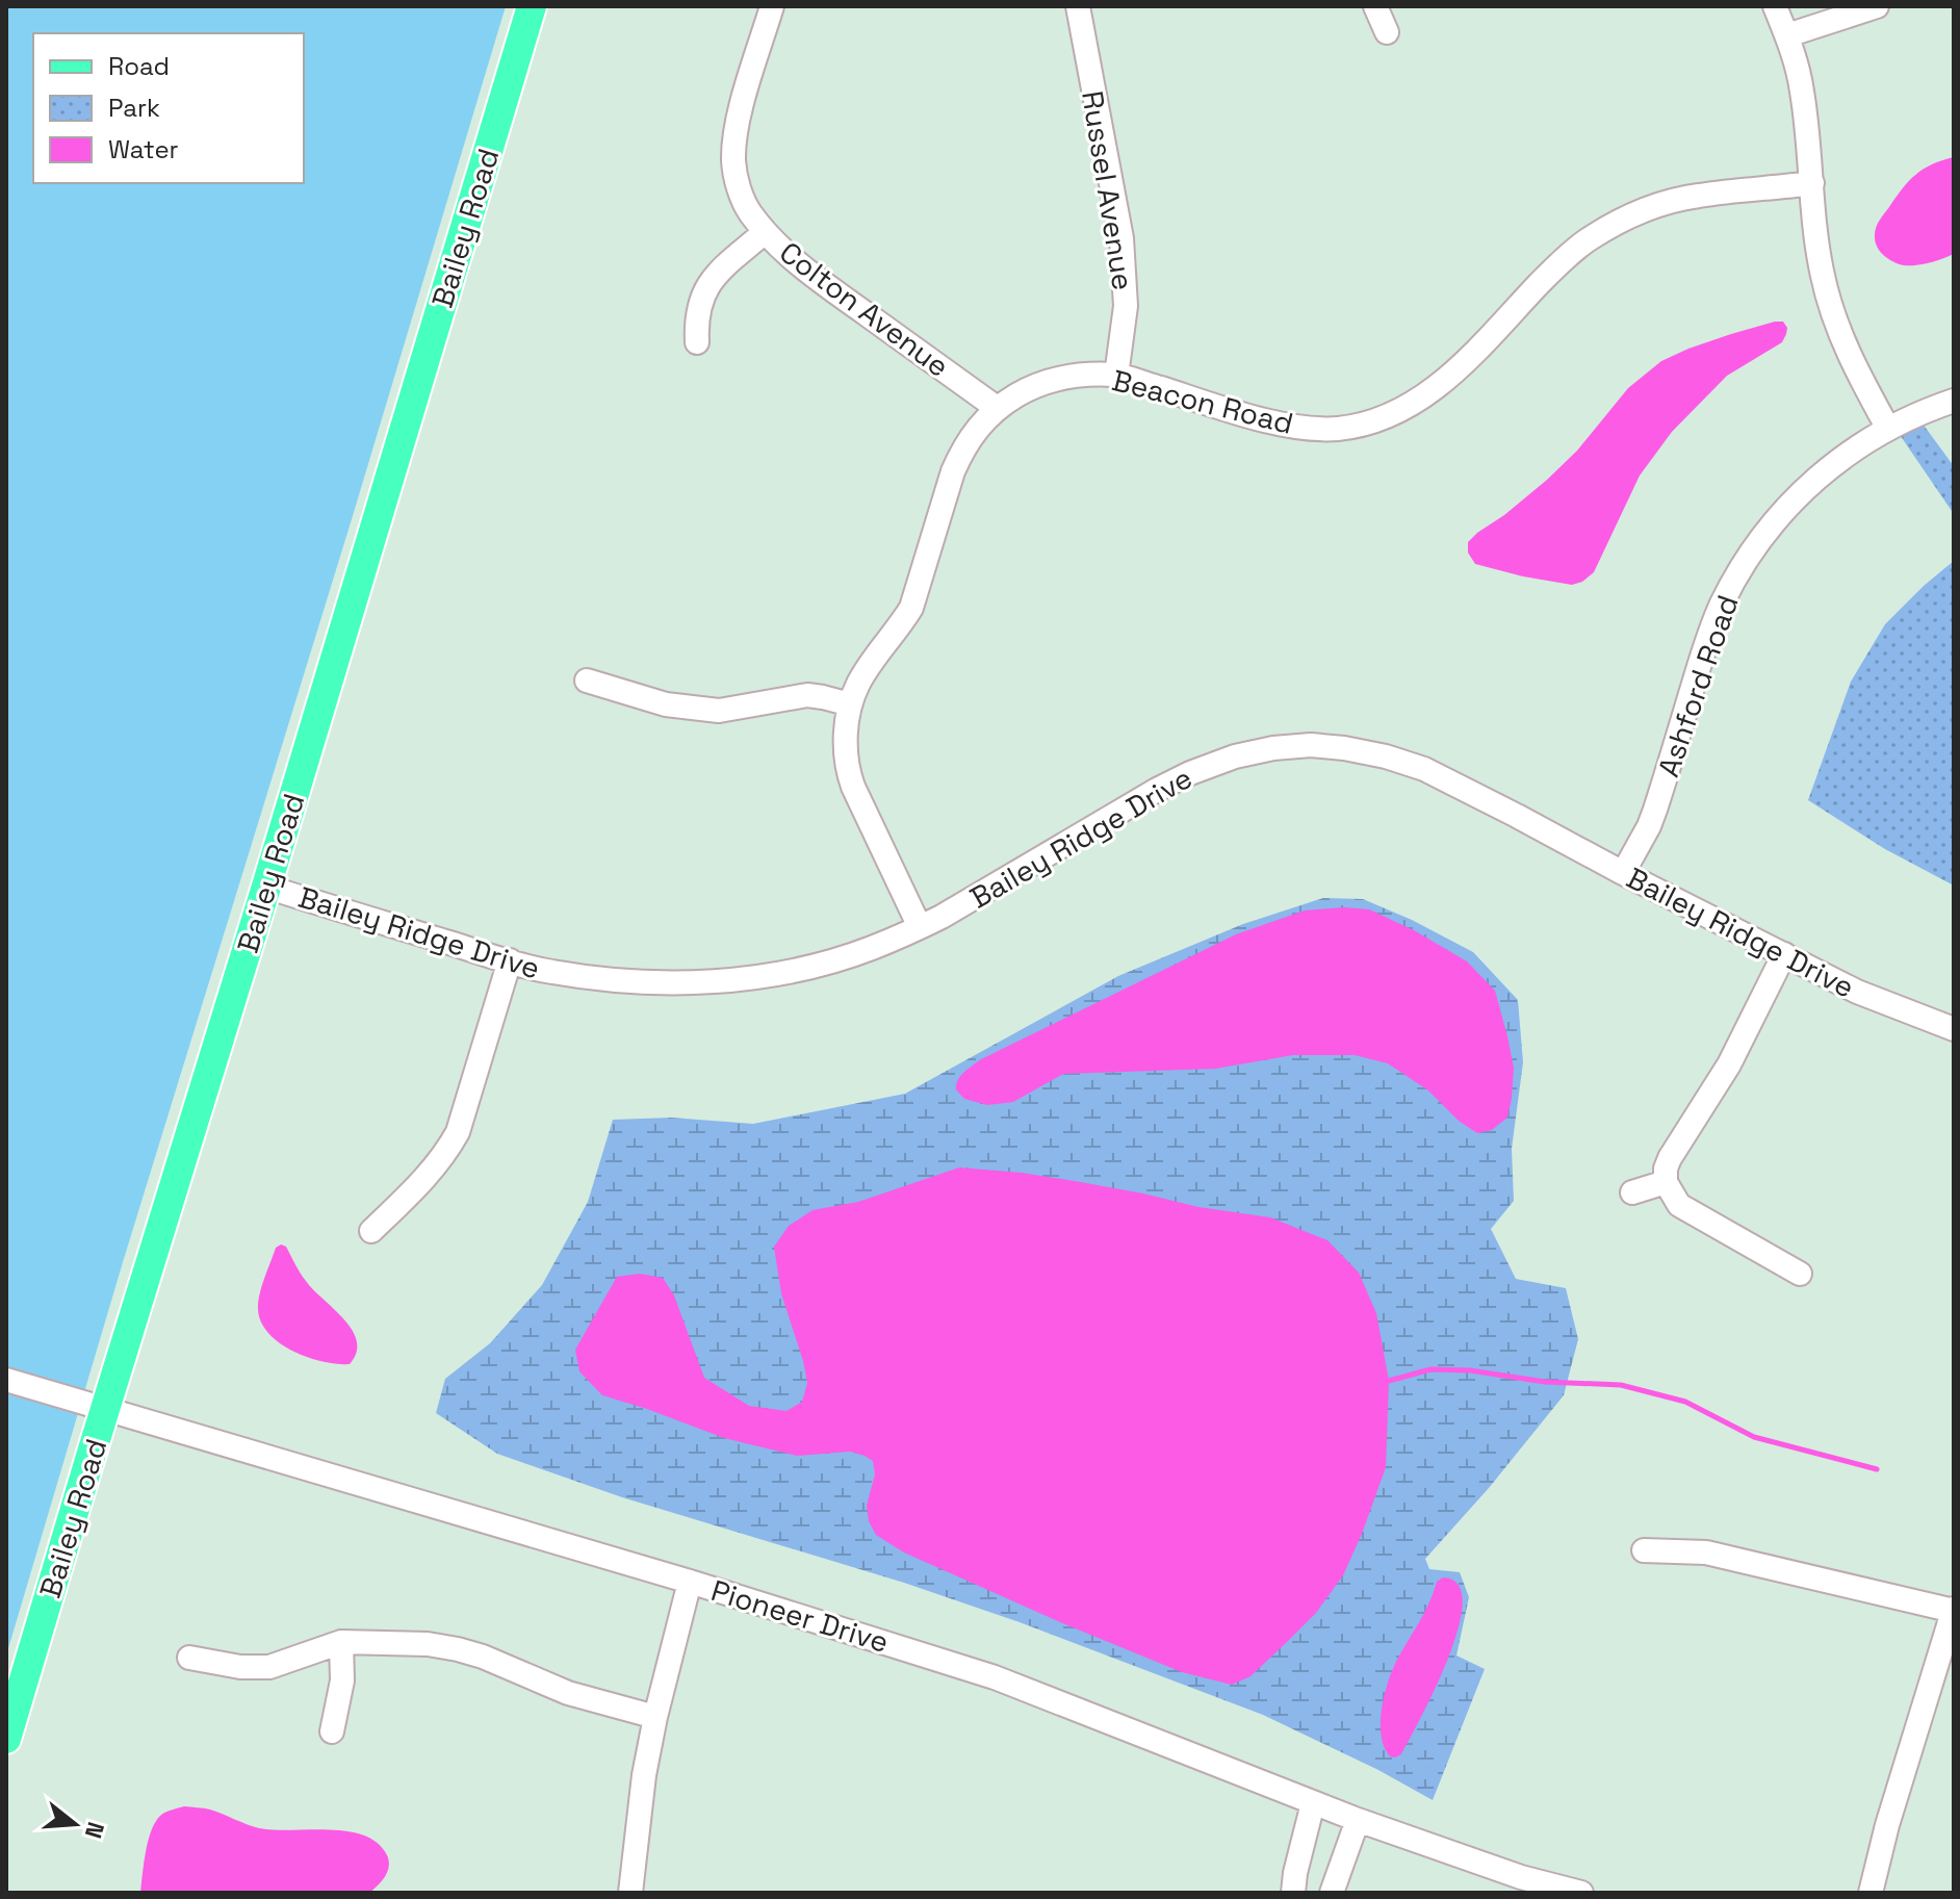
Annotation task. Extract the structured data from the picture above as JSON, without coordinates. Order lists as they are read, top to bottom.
{
  "streets": {
    "main road": ["Bailey Road"],
    "street": [
      "Russel Avenue",
      "Colton Avenue",
      "Beacon Road",
      "Ashford Road",
      "Bailey Ridge Drive",
      "Pioneer Drive"
    ]
  },
  "crossings": [
    ["Russel Avenue", "Beacon Road"],
    ["Bailey Road", "Bailey Ridge Drive"],
    ["Bailey Road", "Pioneer Drive"],
    ["Colton Avenue", "Beacon Road"],
    ["Beacon Road", "Bailey Ridge Drive"],
    ["Ashford Road", "Bailey Ridge Drive"]
  ],
  "legend": ["Road", "Park", "Water"],
  "north": "right"
}
